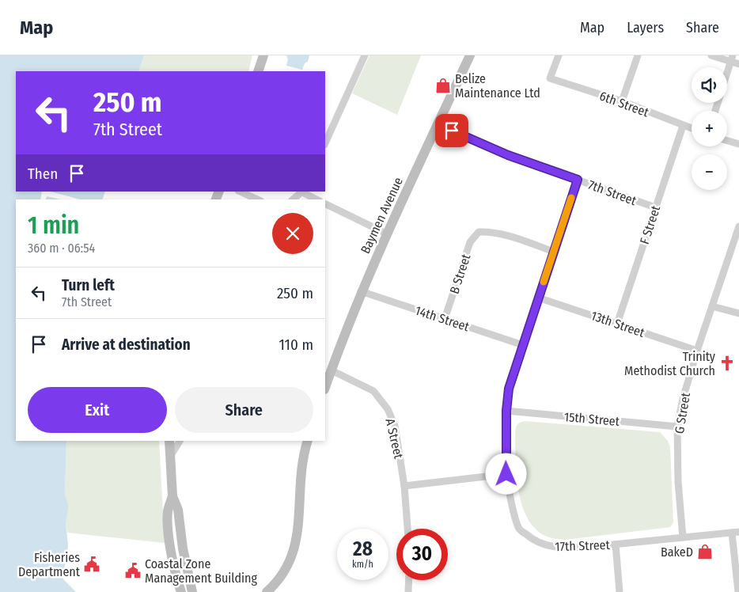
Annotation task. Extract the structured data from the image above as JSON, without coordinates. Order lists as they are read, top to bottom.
{
  "streets": {
    "street": [
      "6th Street",
      "7th Street",
      "Baymen Avenue",
      "F Street",
      "B Street",
      "14th Street",
      "13th Street",
      "G Street",
      "15th Street",
      "A Street",
      "17th Street"
    ]
  },
  "crossings": [
    ["6th Street", "F Street"],
    ["7th Street", "Baymen Avenue"],
    ["7th Street", "F Street"],
    ["7th Street", "17th Street"],
    ["Baymen Avenue", "14th Street"],
    ["Baymen Avenue", "A Street"],
    ["F Street", "13th Street"],
    ["B Street", "14th Street"],
    ["B Street", "17th Street"],
    ["14th Street", "17th Street"],
    ["13th Street", "G Street"],
    ["13th Street", "17th Street"],
    ["G Street", "15th Street"],
    ["G Street", "17th Street"],
    ["15th Street", "17th Street"]
  ],
  "places": {
    "shop": ["Belize Maintenance Ltd", "BakeD"],
    "church": ["Trinity Methodist Church"],
    "public building": ["Fisheries Department", "Coastal Zone Management Building"]
  },
  "page": {
    "header": "Map",
    "nav": ["Map", "Layers", "Share"],
    "map_buttons": ["+", "−"],
    "turn": ["250 m", "7th Street"],
    "then": "Then",
    "heading": ["1 min", "360 m · 06:54"],
    "list": [
      {
        "name": "Turn left",
        "note": "7th Street",
        "value": "250 m"
      },
      {
        "name": "Arrive at destination",
        "value": "110 m"
      }
    ],
    "buttons": ["Exit", "Share"],
    "speed": "28 km/h",
    "limit": "30"
  }
}
